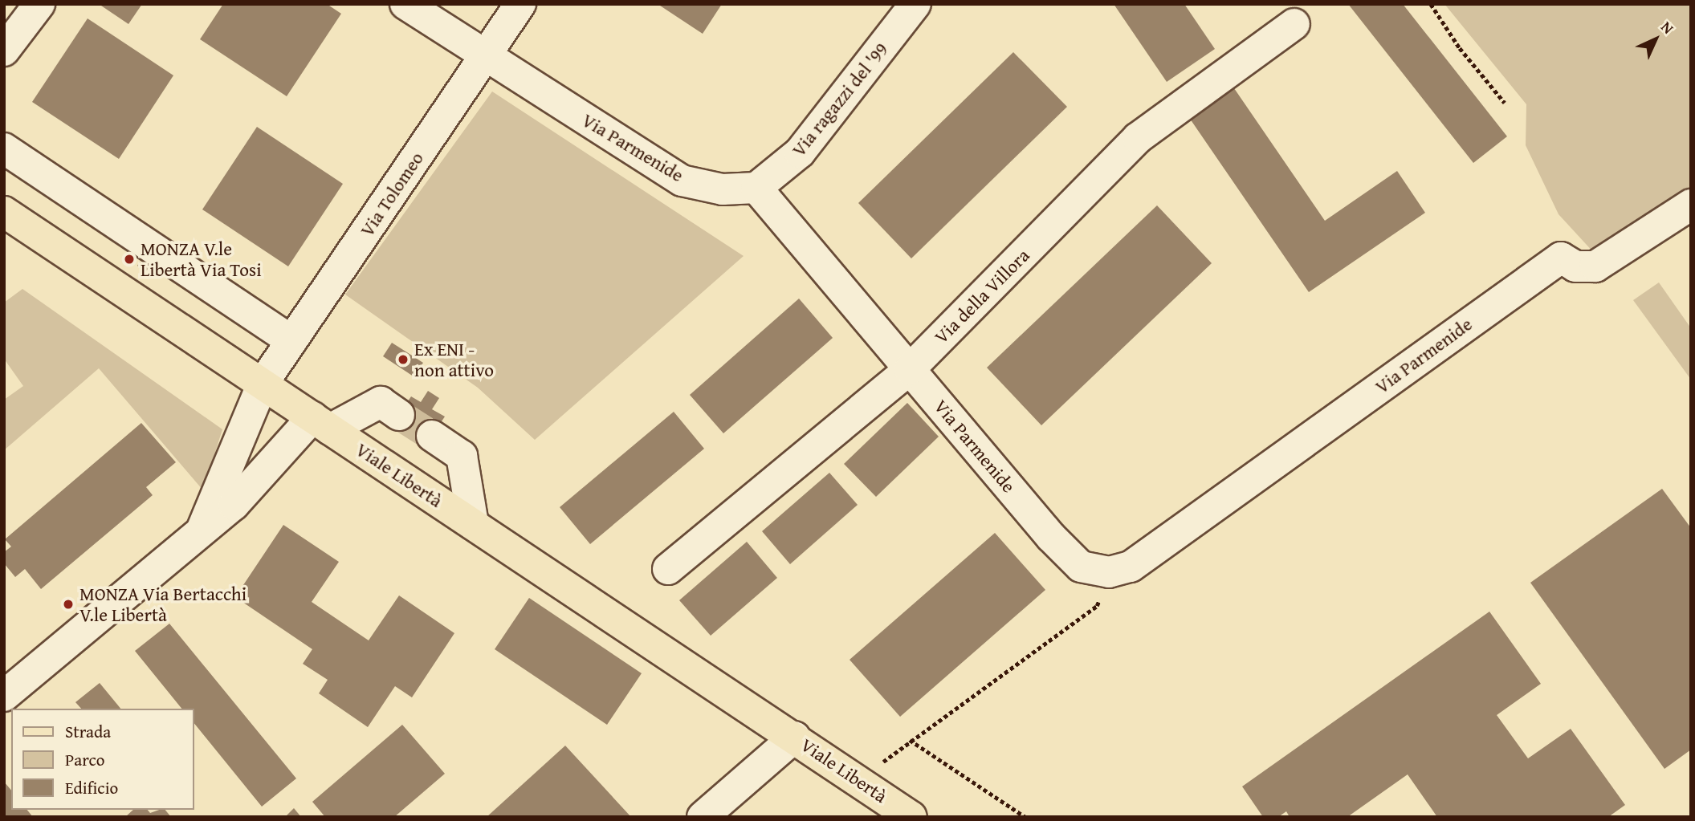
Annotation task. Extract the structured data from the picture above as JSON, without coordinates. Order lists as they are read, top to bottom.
{
  "streets": {
    "main road": ["Viale Libertà"],
    "street": [
      "Via ragazzi del '99",
      "Via Parmenide",
      "Via Tolomeo",
      "Via della Villora"
    ]
  },
  "crossings": [
    ["Via ragazzi del '99", "Via Parmenide"],
    ["Via Parmenide", "Via Tolomeo"],
    ["Via Parmenide", "Via della Villora"],
    ["Via Tolomeo", "Viale Libertà"]
  ],
  "places": ["MONZA V.le Libertà Via Tosi", "Ex ENI - non attivo", "MONZA Via Bertacchi V.le Libertà"],
  "legend": ["Strada", "Parco", "Edificio"],
  "north": "top right"
}
